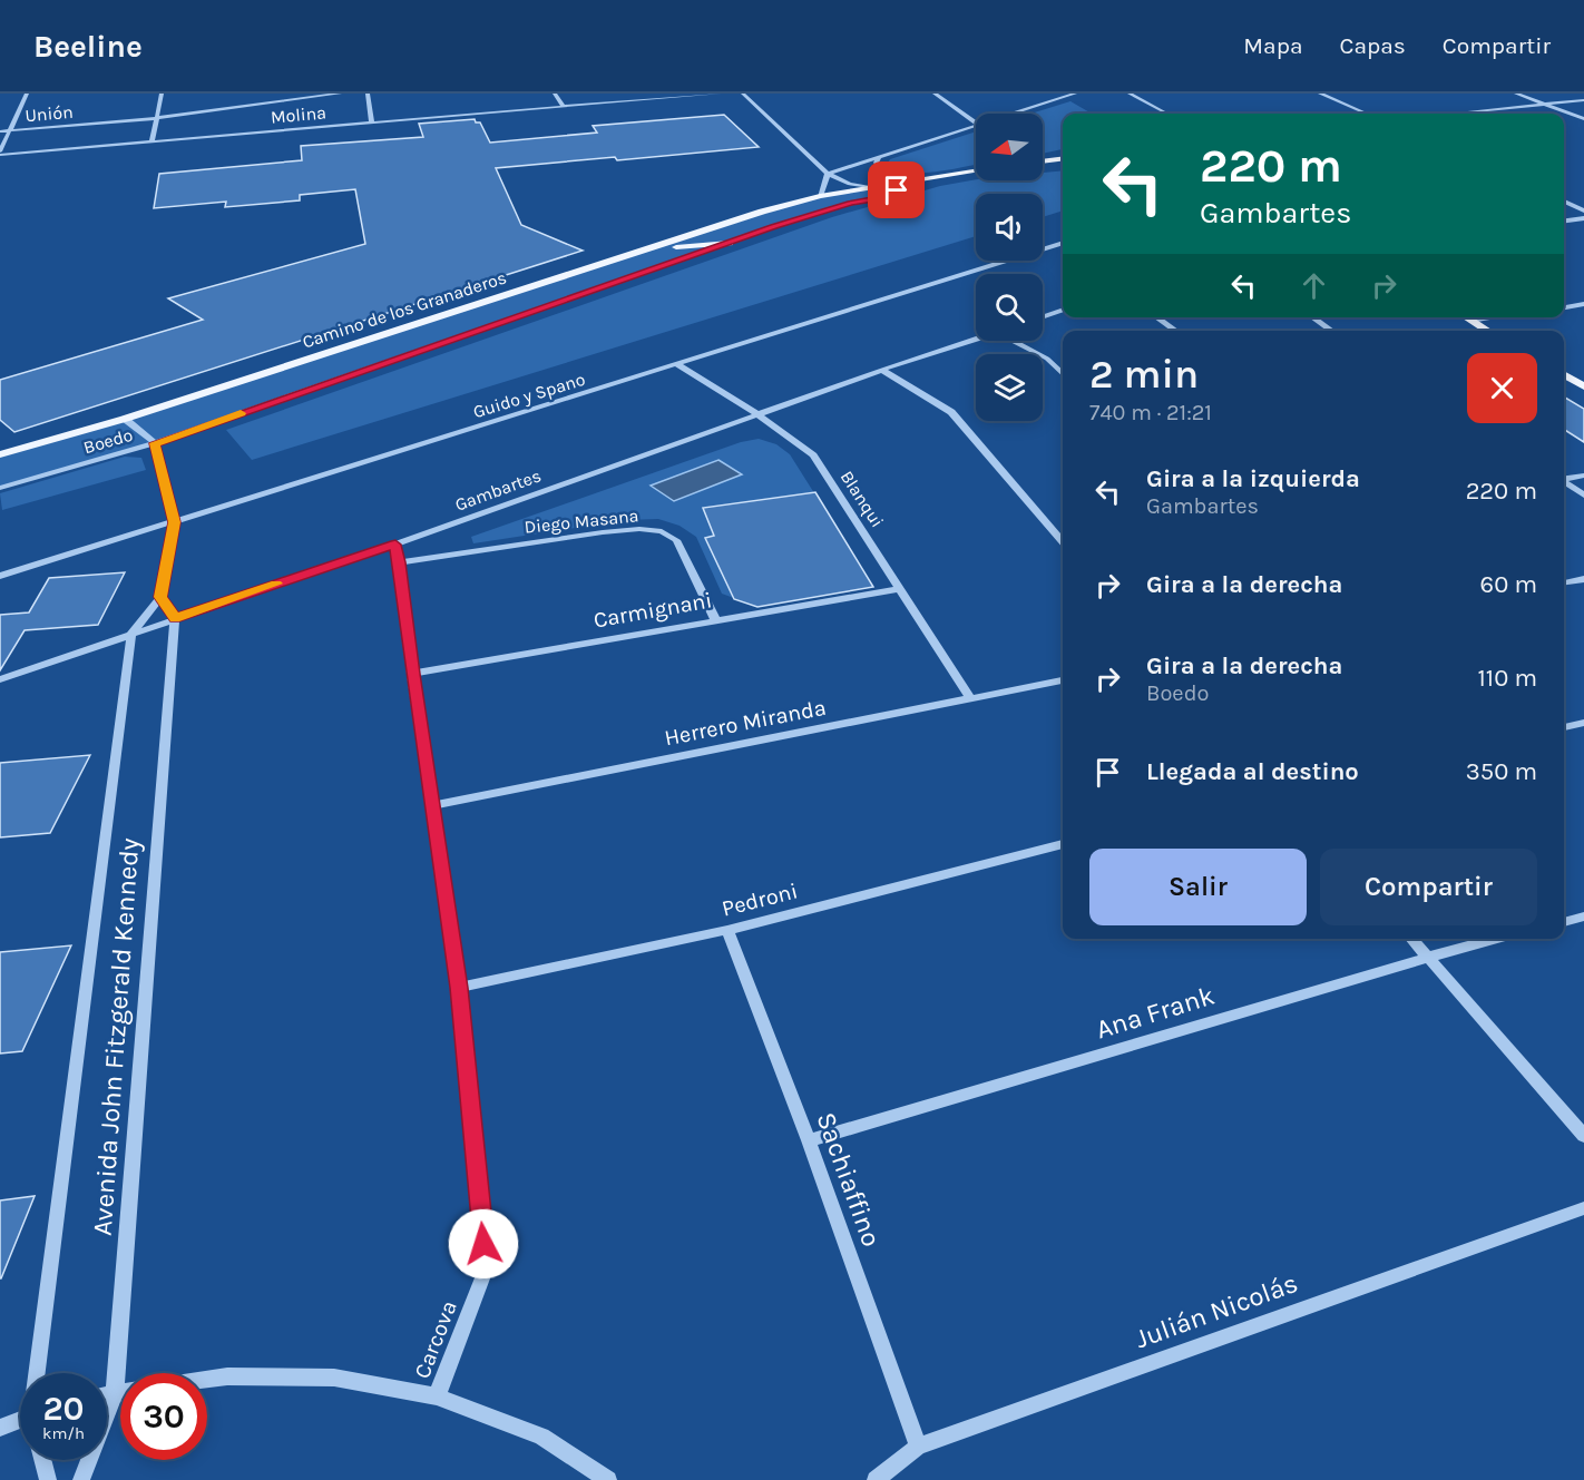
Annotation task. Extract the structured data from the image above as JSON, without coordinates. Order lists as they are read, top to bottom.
{
  "streets": {
    "main road": ["Camino de los Granaderos"],
    "street": [
      "Unión",
      "Molina",
      "Guido y Spano",
      "Boedo",
      "Gambartes",
      "Blanqui",
      "Diego Masana",
      "Carmignani",
      "Herrero Miranda",
      "Pedroni",
      "Ana Frank",
      "Avenida John Fitzgerald Kennedy",
      "Sachiaffino",
      "Julián Nicolás",
      "Carcova"
    ]
  },
  "crossings": [
    ["Guido y Spano", "Blanqui"],
    ["Gambartes", "Blanqui"],
    ["Gambartes", "Avenida John Fitzgerald Kennedy"],
    ["Gambartes", "Carcova"],
    ["Blanqui", "Carmignani"],
    ["Blanqui", "Herrero Miranda"],
    ["Diego Masana", "Carmignani"],
    ["Diego Masana", "Carcova"],
    ["Carmignani", "Carcova"],
    ["Herrero Miranda", "Carcova"],
    ["Pedroni", "Sachiaffino"],
    ["Pedroni", "Carcova"],
    ["Ana Frank", "Sachiaffino"],
    ["Sachiaffino", "Julián Nicolás"]
  ],
  "north": "left",
  "page": {
    "header": "Beeline",
    "nav": ["Mapa", "Capas", "Compartir"],
    "turn": ["220 m", "Gambartes"],
    "heading": ["2 min", "740 m · 21:21"],
    "list": [
      {
        "name": "Gira a la izquierda",
        "note": "Gambartes",
        "value": "220 m"
      },
      {
        "name": "Gira a la derecha",
        "value": "60 m"
      },
      {
        "name": "Gira a la derecha",
        "note": "Boedo",
        "value": "110 m"
      },
      {
        "name": "Llegada al destino",
        "value": "350 m"
      }
    ],
    "buttons": ["Salir", "Compartir"],
    "speed": "20 km/h",
    "limit": "30"
  }
}
